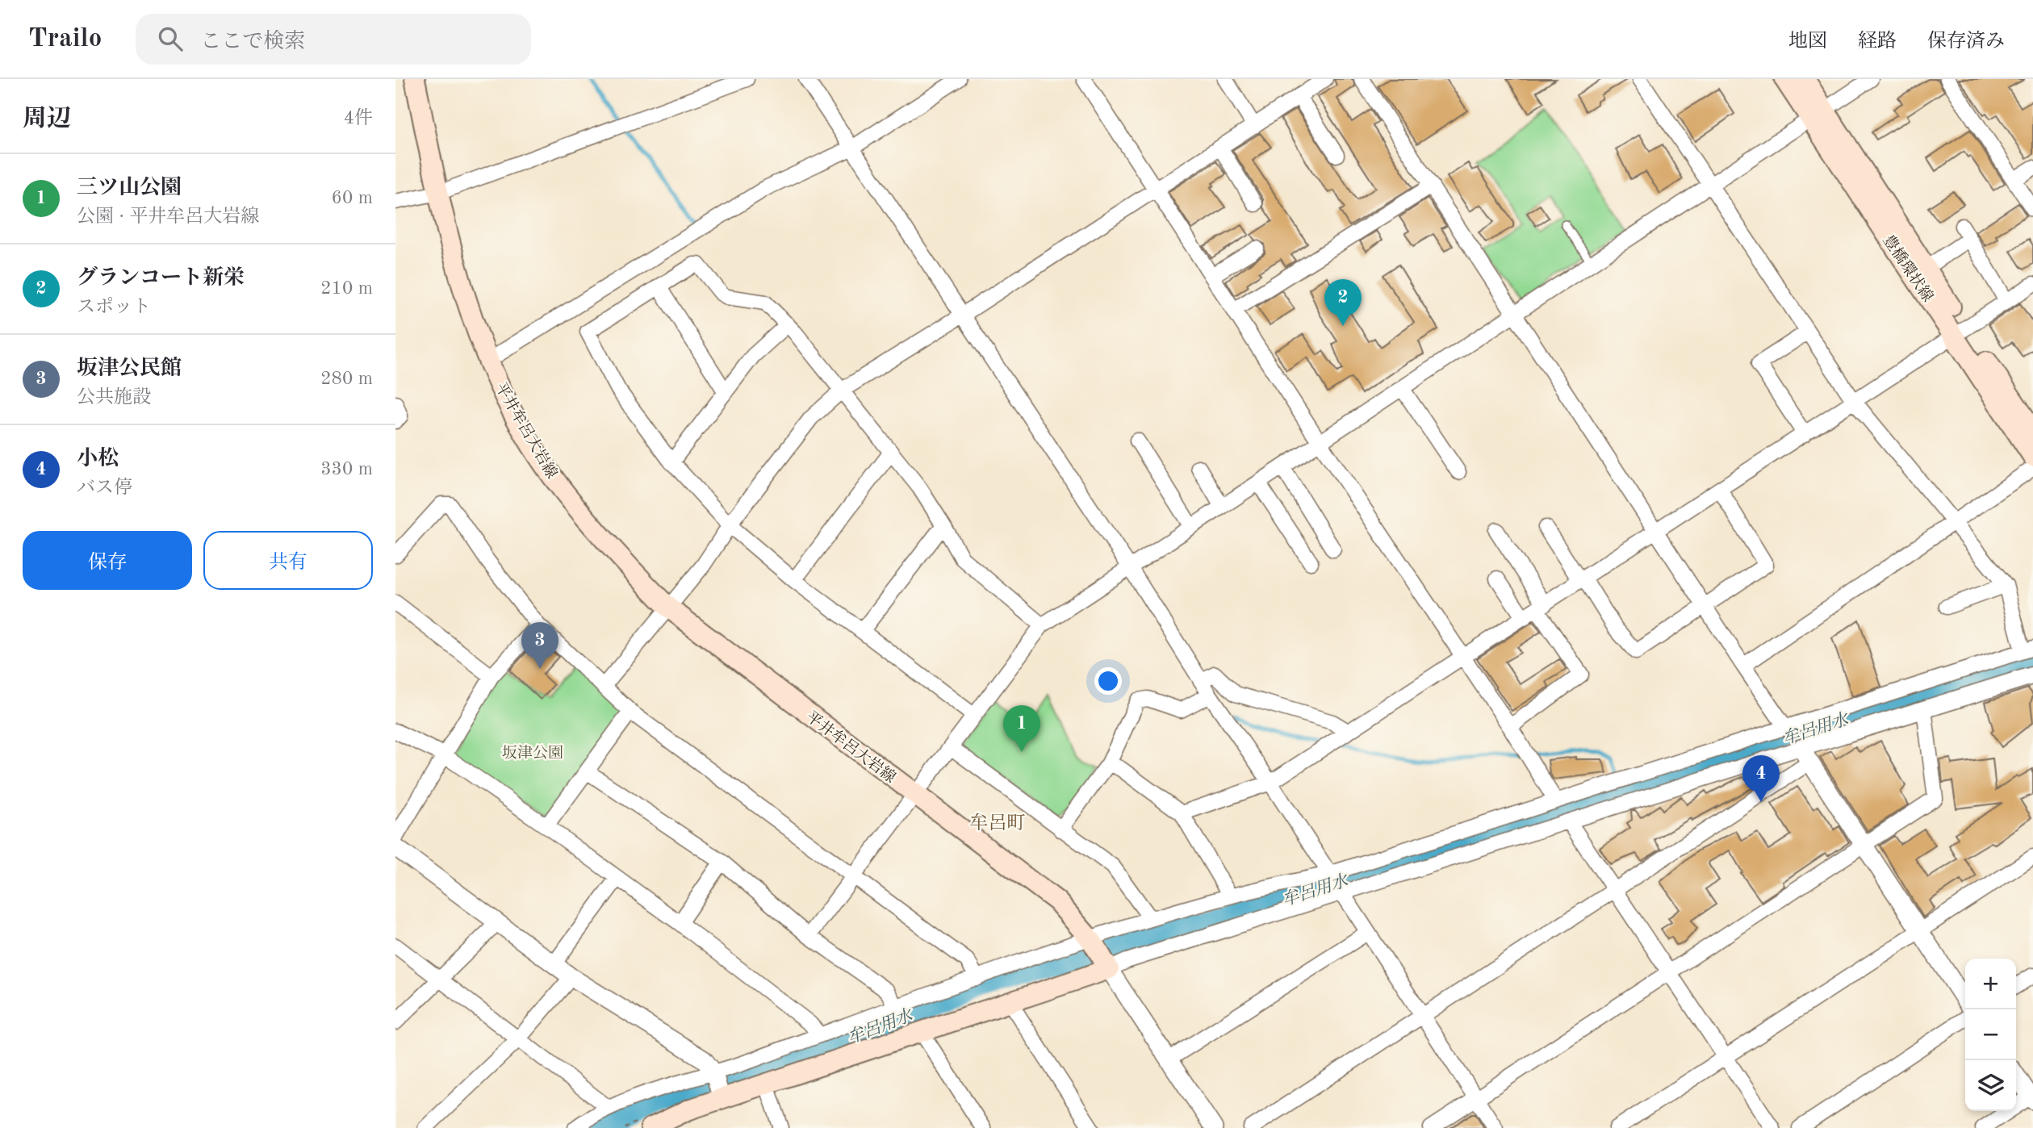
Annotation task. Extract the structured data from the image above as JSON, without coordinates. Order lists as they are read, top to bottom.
{
  "streets": {
    "main road": ["豊橋環状線", "平井牟呂大岩線"]
  },
  "districts": ["牟呂町"],
  "water": ["牟呂用水"],
  "parks": ["坂津公園"],
  "page": {
    "header": "Trailo",
    "search": "ここで検索",
    "nav": ["地図", "経路", "保存済み"],
    "heading": ["周辺", "4件"],
    "list": [
      {
        "mark": "1",
        "name": "三ツ山公園",
        "note": "公園 · 平井牟呂大岩線",
        "value": "60 m"
      },
      {
        "mark": "2",
        "name": "グランコート新栄",
        "note": "スポット",
        "value": "210 m"
      },
      {
        "mark": "3",
        "name": "坂津公民館",
        "note": "公共施設",
        "value": "280 m"
      },
      {
        "mark": "4",
        "name": "小松",
        "note": "バス停",
        "value": "330 m"
      }
    ],
    "pins": [
      "2",
      "3",
      "1",
      "4"
    ],
    "buttons": ["保存", "共有"],
    "map_buttons": ["+", "−"]
  }
}
